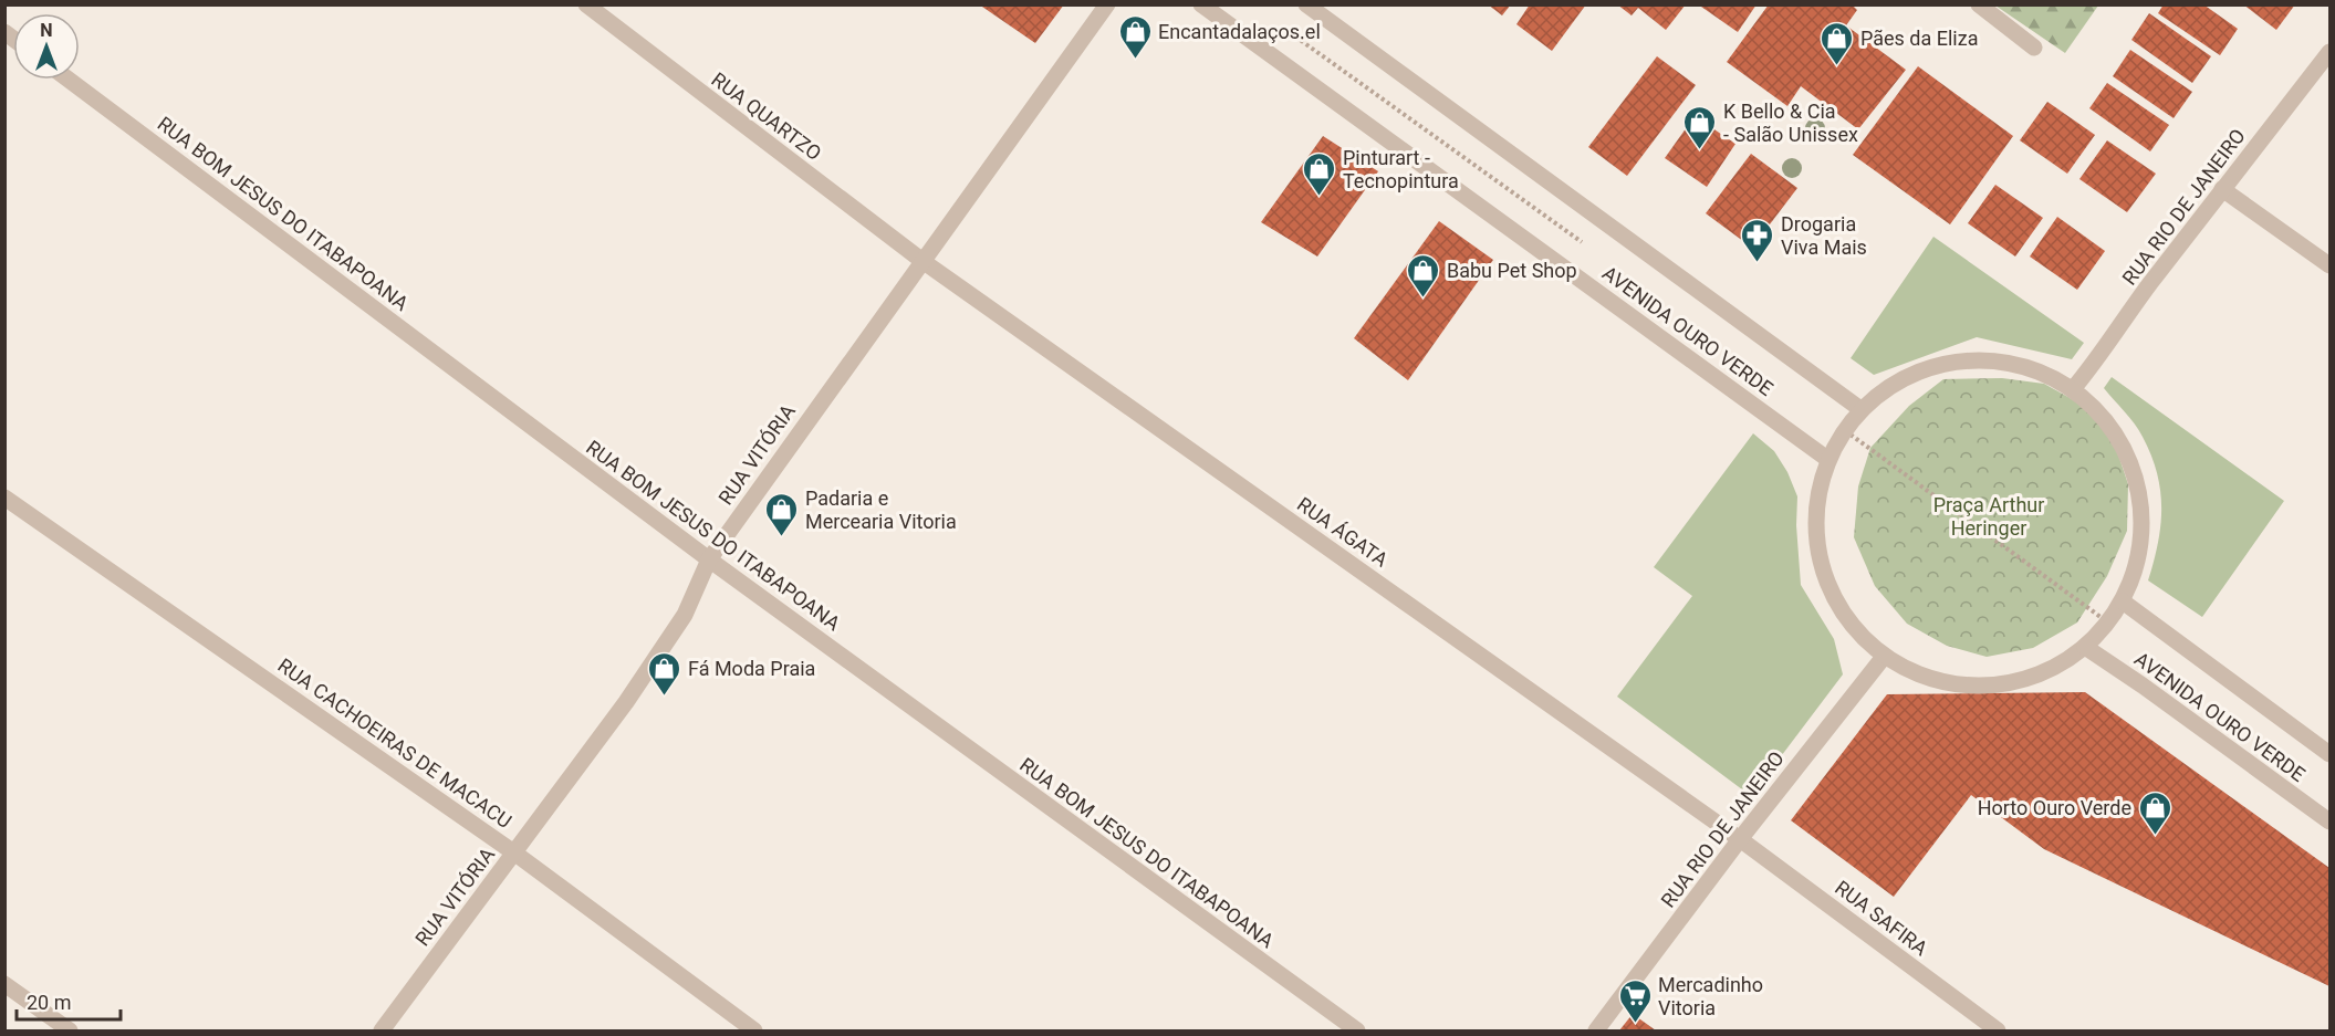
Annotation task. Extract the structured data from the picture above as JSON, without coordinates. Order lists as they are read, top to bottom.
{
  "streets": {
    "street": [
      "RUA QUARTZO",
      "RUA RIO DE JANEIRO",
      "RUA BOM JESUS DO ITABAPOANA",
      "AVENIDA OURO VERDE",
      "RUA VITÓRIA",
      "RUA ÁGATA",
      "RUA CACHOEIRAS DE MACACU",
      "RUA SAFIRA"
    ]
  },
  "crossings": [
    ["RUA QUARTZO", "RUA VITÓRIA"],
    ["RUA QUARTZO", "RUA ÁGATA"],
    ["RUA RIO DE JANEIRO", "RUA ÁGATA"],
    ["RUA RIO DE JANEIRO", "RUA SAFIRA"],
    ["RUA BOM JESUS DO ITABAPOANA", "RUA VITÓRIA"],
    ["RUA VITÓRIA", "RUA ÁGATA"],
    ["RUA VITÓRIA", "RUA CACHOEIRAS DE MACACU"],
    ["RUA ÁGATA", "RUA SAFIRA"]
  ],
  "parks": ["Praça Arthur Heringer"],
  "places": {
    "shop": [
      "Encantadalaços.el",
      "Pães da Eliza",
      "K Bello & Cia - Salão Unissex",
      "Pinturart - Tecnopintura",
      "Babu Pet Shop",
      "Padaria e Mercearia Vitoria",
      "Fá Moda Praia",
      "Horto Ouro Verde"
    ],
    "pharmacy": ["Drogaria Viva Mais"],
    "supermarket": ["Mercadinho Vitoria"]
  },
  "scale_bar": "20 m",
  "north": "top"
}
